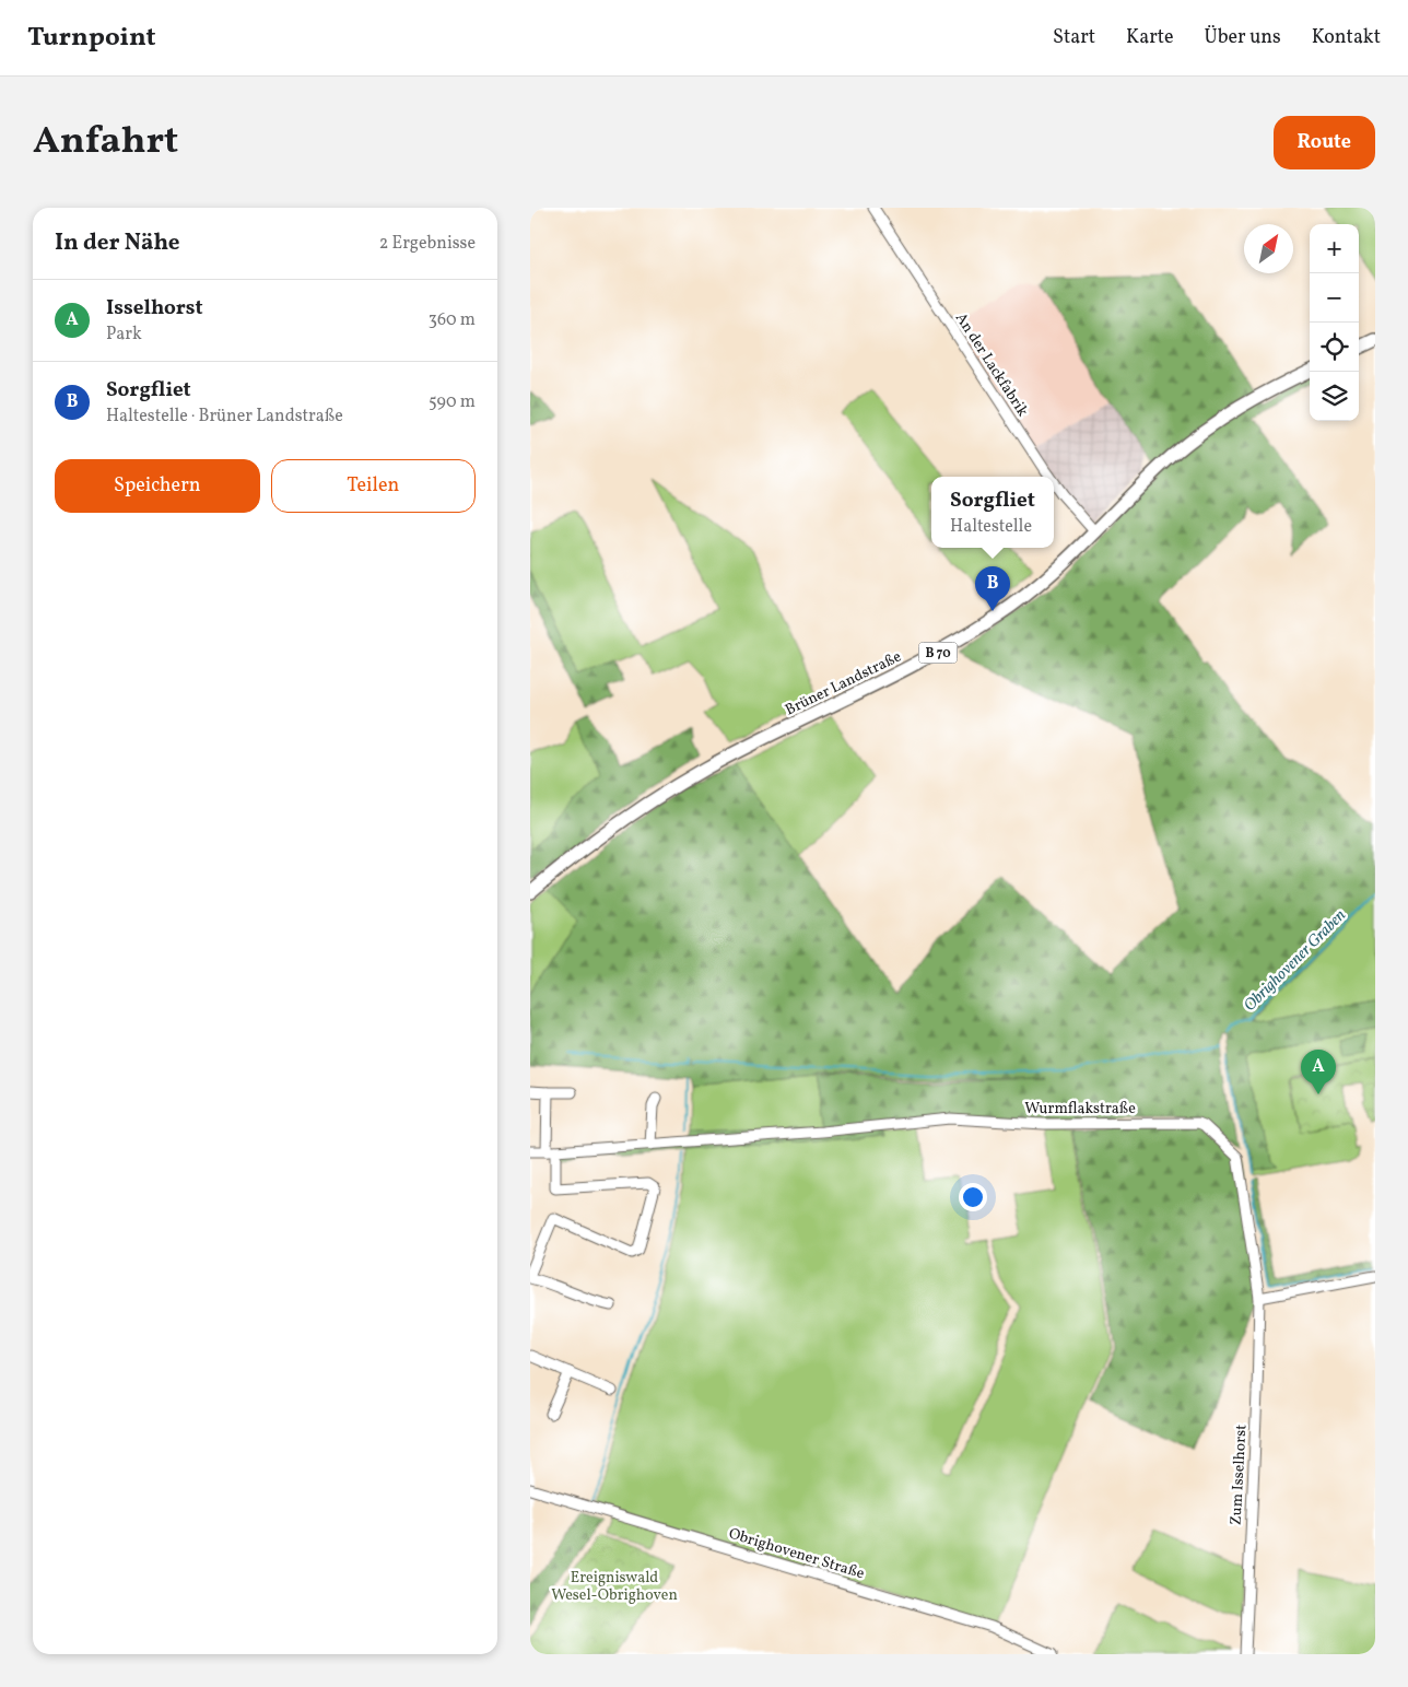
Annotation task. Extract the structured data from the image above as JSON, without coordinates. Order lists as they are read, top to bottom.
{
  "streets": {
    "main road": ["B 70", "Brüner Landstraße"],
    "street": [
      "An der Lackfabrik",
      "Wurmflakstraße",
      "Zum Isselhorst",
      "Obrighovener Straße"
    ]
  },
  "crossings": [
    ["An der Lackfabrik", "Brüner Landstraße"],
    ["Wurmflakstraße", "Zum Isselhorst"]
  ],
  "water": ["Obrighovener Graben"],
  "parks": ["Ereigniswald Wesel-Obrighoven"],
  "north": "top right",
  "page": {
    "header": "Turnpoint",
    "nav": [
      "Start",
      "Karte",
      "Über uns",
      "Kontakt"
    ],
    "title": "Anfahrt",
    "buttons": [
      "Route",
      ["Speichern", "Teilen"]
    ],
    "heading": ["In der Nähe", "2 Ergebnisse"],
    "map_buttons": ["+", "−"],
    "list": [
      {
        "mark": "A",
        "name": "Isselhorst",
        "note": "Park",
        "value": "360 m"
      },
      {
        "mark": "B",
        "name": "Sorgfliet",
        "note": "Haltestelle · Brüner Landstraße",
        "value": "590 m"
      }
    ],
    "popup": ["Sorgfliet", "Haltestelle"],
    "pins": ["B", "A"]
  }
}
